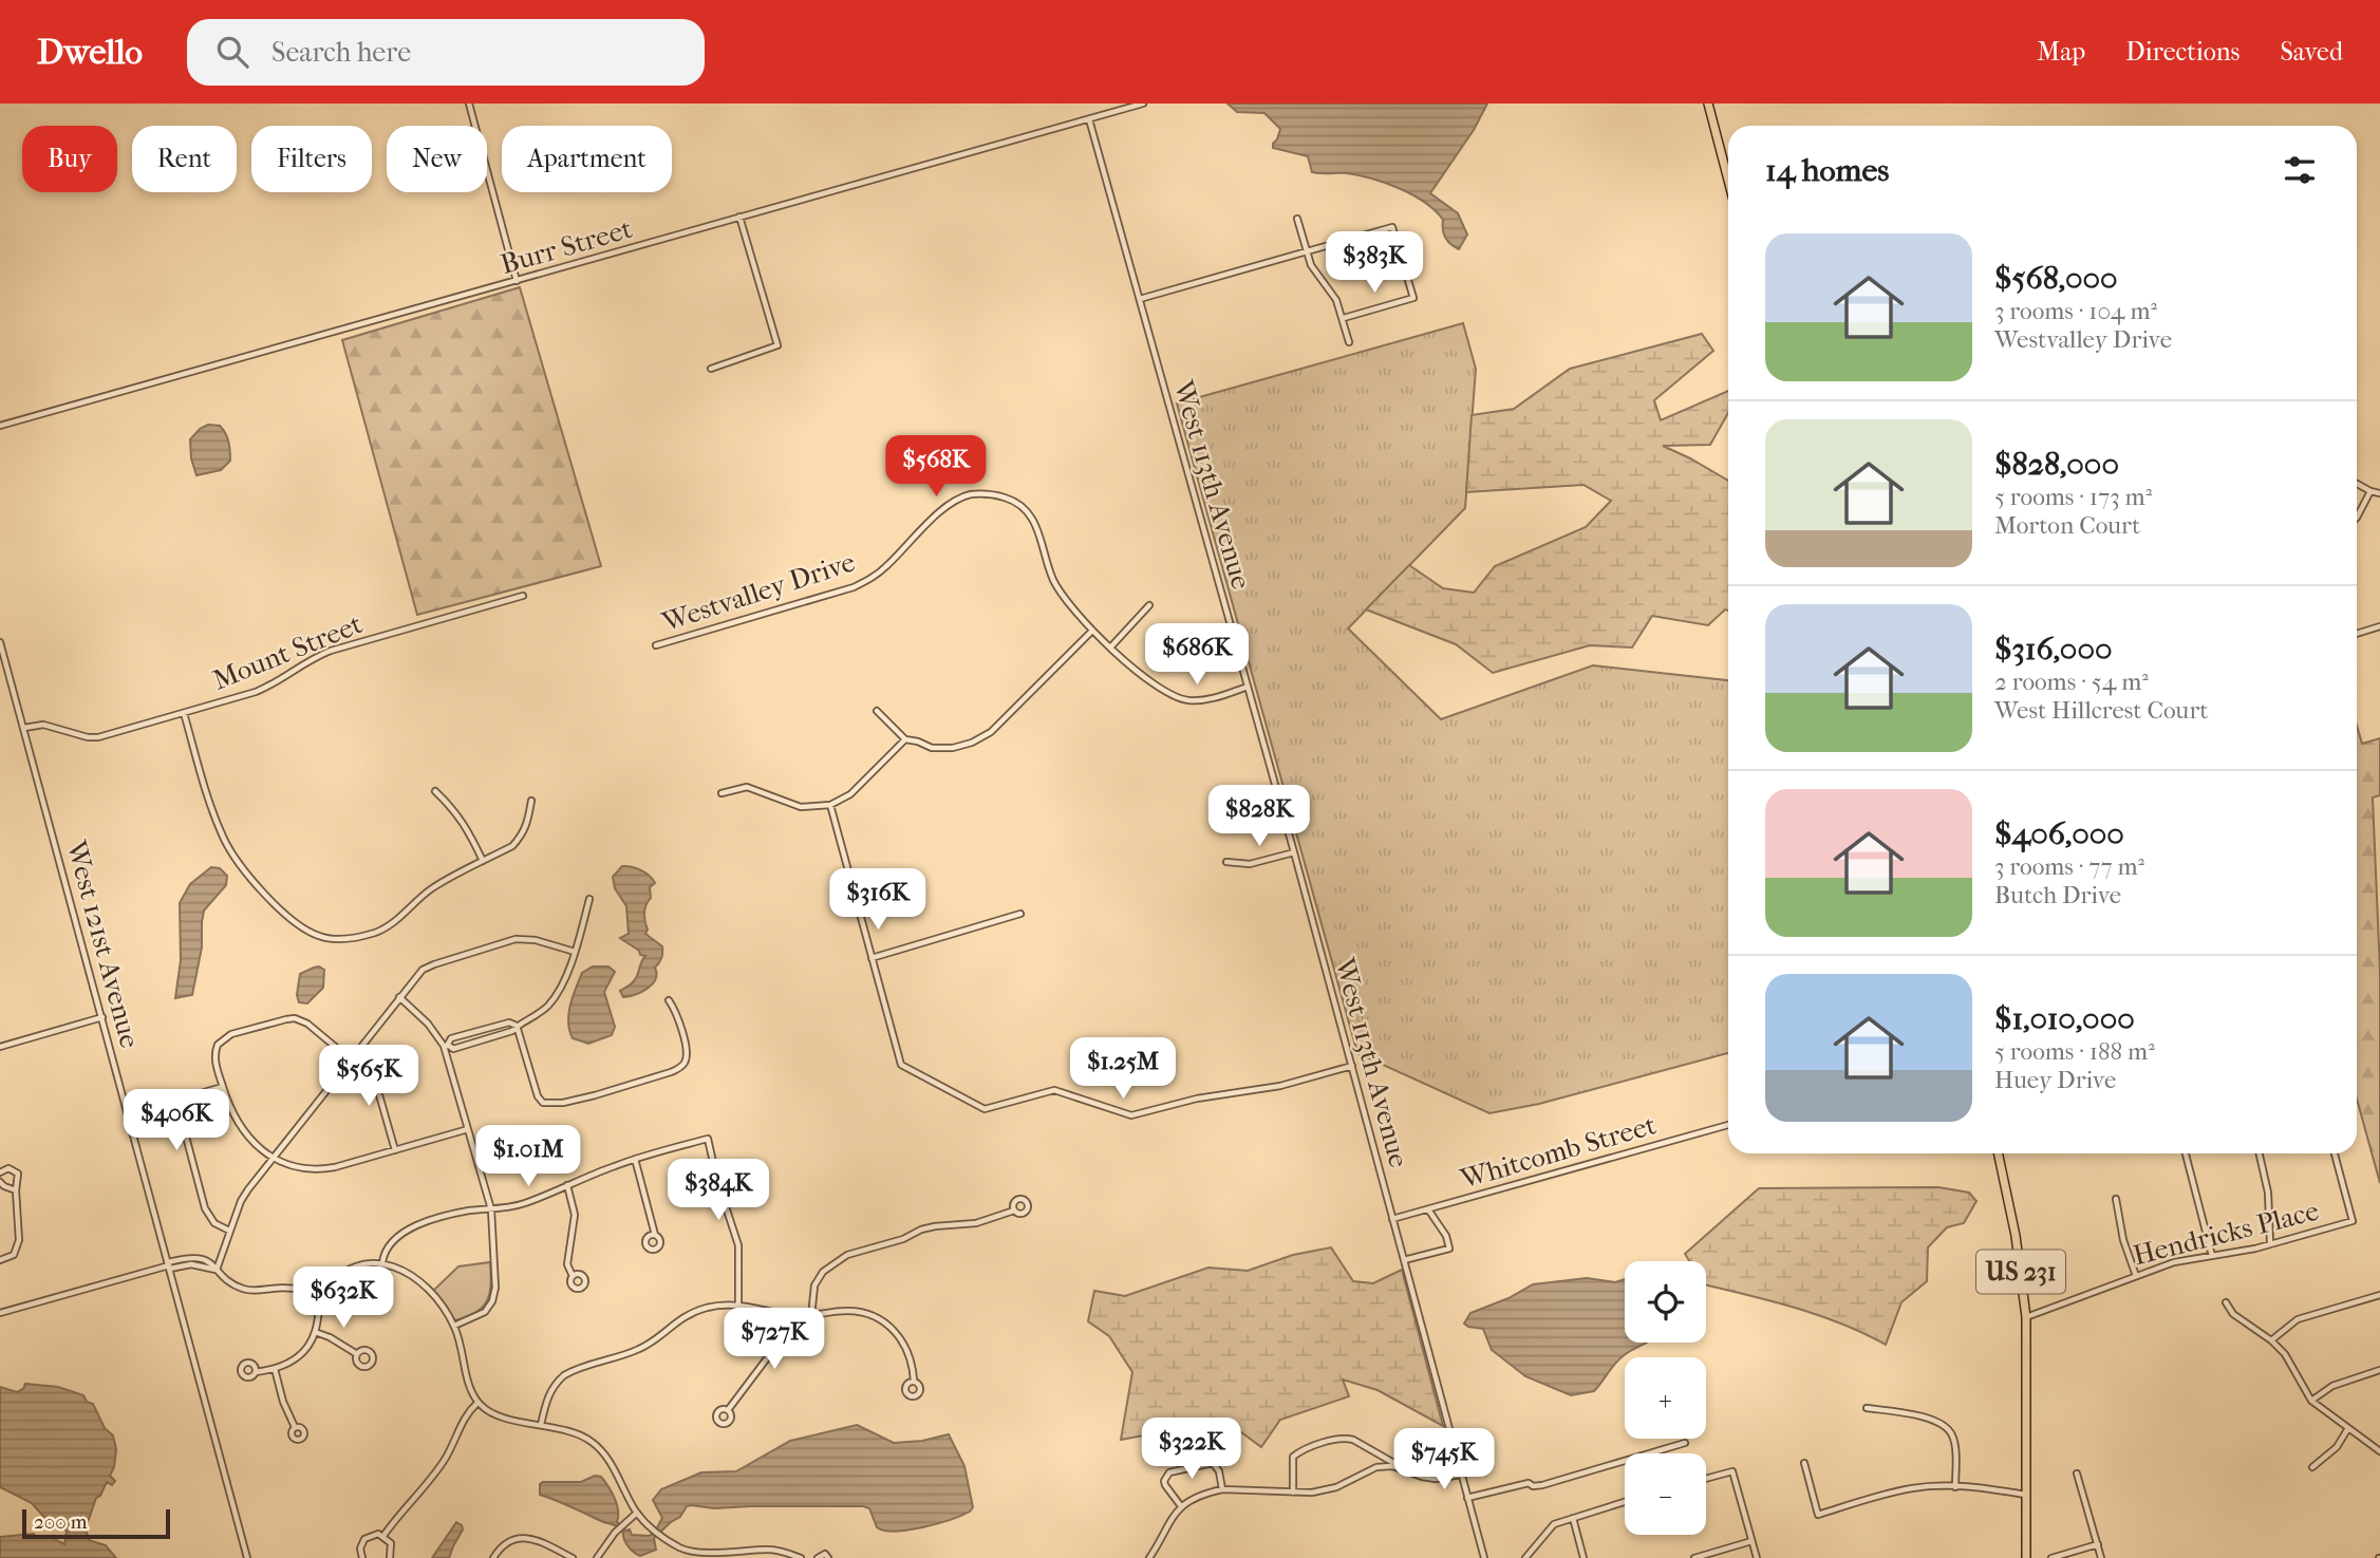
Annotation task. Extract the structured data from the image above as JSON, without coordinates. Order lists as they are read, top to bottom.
{
  "streets": {
    "main road": ["US 231"],
    "street": [
      "Burr Street",
      "West 113th Avenue",
      "Westvalley Drive",
      "Mount Street",
      "West 121st Avenue",
      "Whitcomb Street",
      "Hendricks Place"
    ]
  },
  "crossings": [
    ["Burr Street", "West 113th Avenue"],
    ["West 113th Avenue", "Westvalley Drive"],
    ["West 113th Avenue", "Whitcomb Street"],
    ["Mount Street", "West 121st Avenue"],
    ["Hendricks Place", "US 231"]
  ],
  "scale_bar": "200 m",
  "page": {
    "header": "Dwello",
    "search": "Search here",
    "nav": ["Map", "Directions", "Saved"],
    "chip": [
      "Buy",
      "Rent",
      "Filters",
      "New",
      "Apartment"
    ],
    "heading": "14 homes",
    "list": [
      {
        "name": "$568,000",
        "note": "3 rooms · 104 m² · Westvalley Drive"
      },
      {
        "name": "$828,000",
        "note": "5 rooms · 173 m² · Morton Court"
      },
      {
        "name": "$316,000",
        "note": "2 rooms · 54 m² · West Hillcrest Court"
      },
      {
        "name": "$406,000",
        "note": "3 rooms · 77 m² · Butch Drive"
      },
      {
        "name": "$1,010,000",
        "note": "5 rooms · 188 m² · Huey Drive"
      }
    ],
    "price": [
      "$383K",
      "$568K",
      "$686K",
      "$828K",
      "$316K",
      "$1.25M",
      "$565K",
      "$406K",
      "$1.01M",
      "$384K",
      "$632K",
      "$727K",
      "$322K",
      "$745K"
    ],
    "map_buttons": ["+", "−"],
    "scale": "200 m"
  }
}
